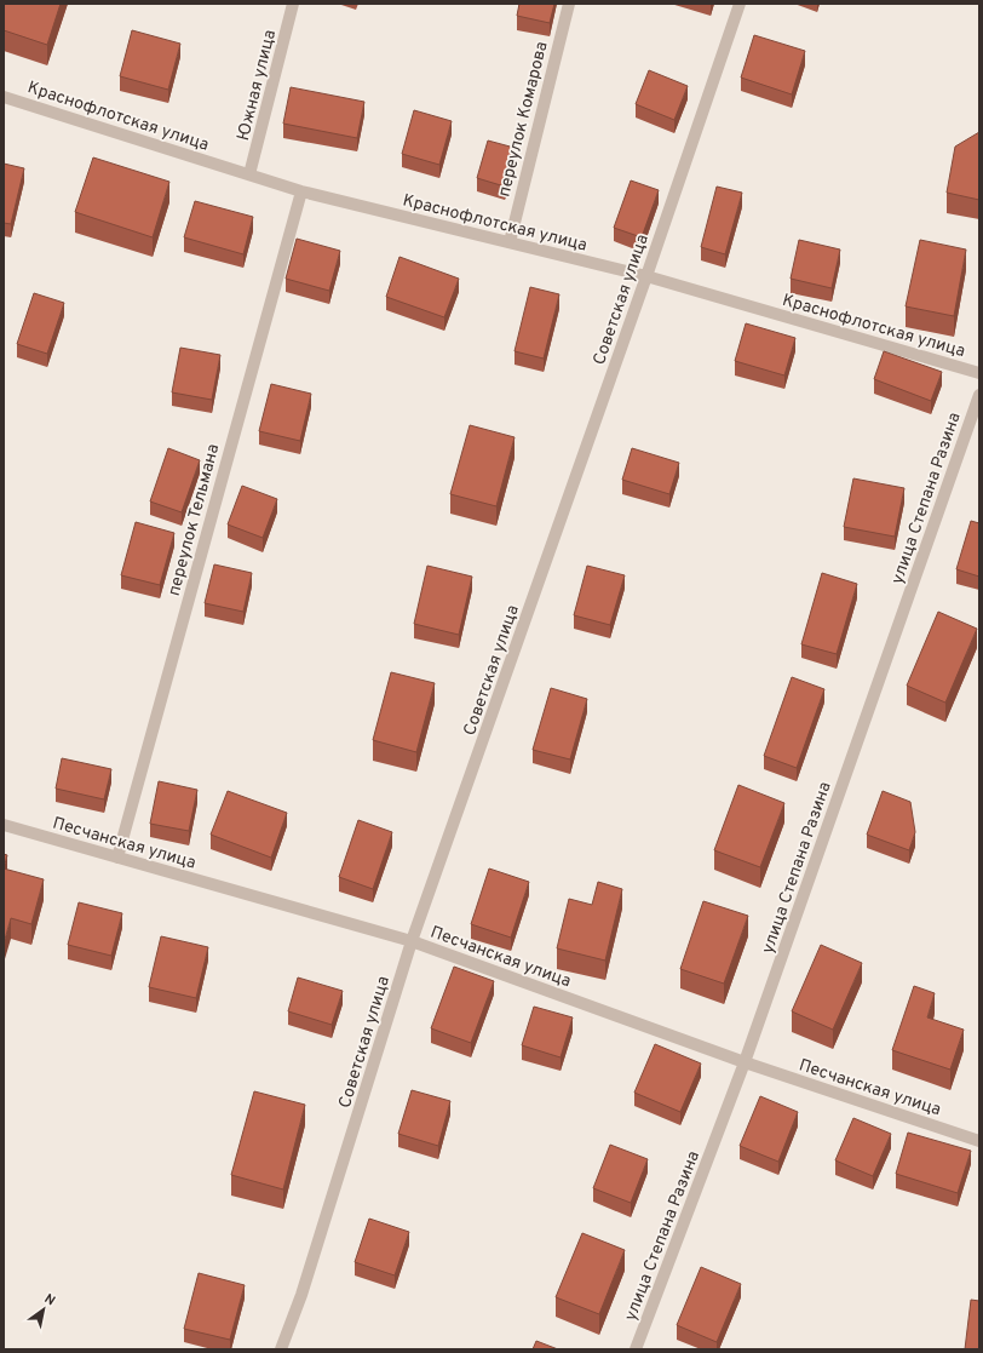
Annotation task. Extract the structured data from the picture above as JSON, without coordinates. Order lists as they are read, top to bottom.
{
  "streets": {
    "street": [
      "Южная улица",
      "Краснофлотская улица",
      "переулок Комарова",
      "Советская улица",
      "улица Степана Разина",
      "переулок Тельмана",
      "Песчанская улица"
    ]
  },
  "crossings": [
    ["Южная улица", "Краснофлотская улица"],
    ["Краснофлотская улица", "переулок Комарова"],
    ["Краснофлотская улица", "Советская улица"],
    ["Краснофлотская улица", "переулок Тельмана"],
    ["Советская улица", "Песчанская улица"],
    ["улица Степана Разина", "Песчанская улица"],
    ["переулок Тельмана", "Песчанская улица"]
  ],
  "north": "top right"
}
